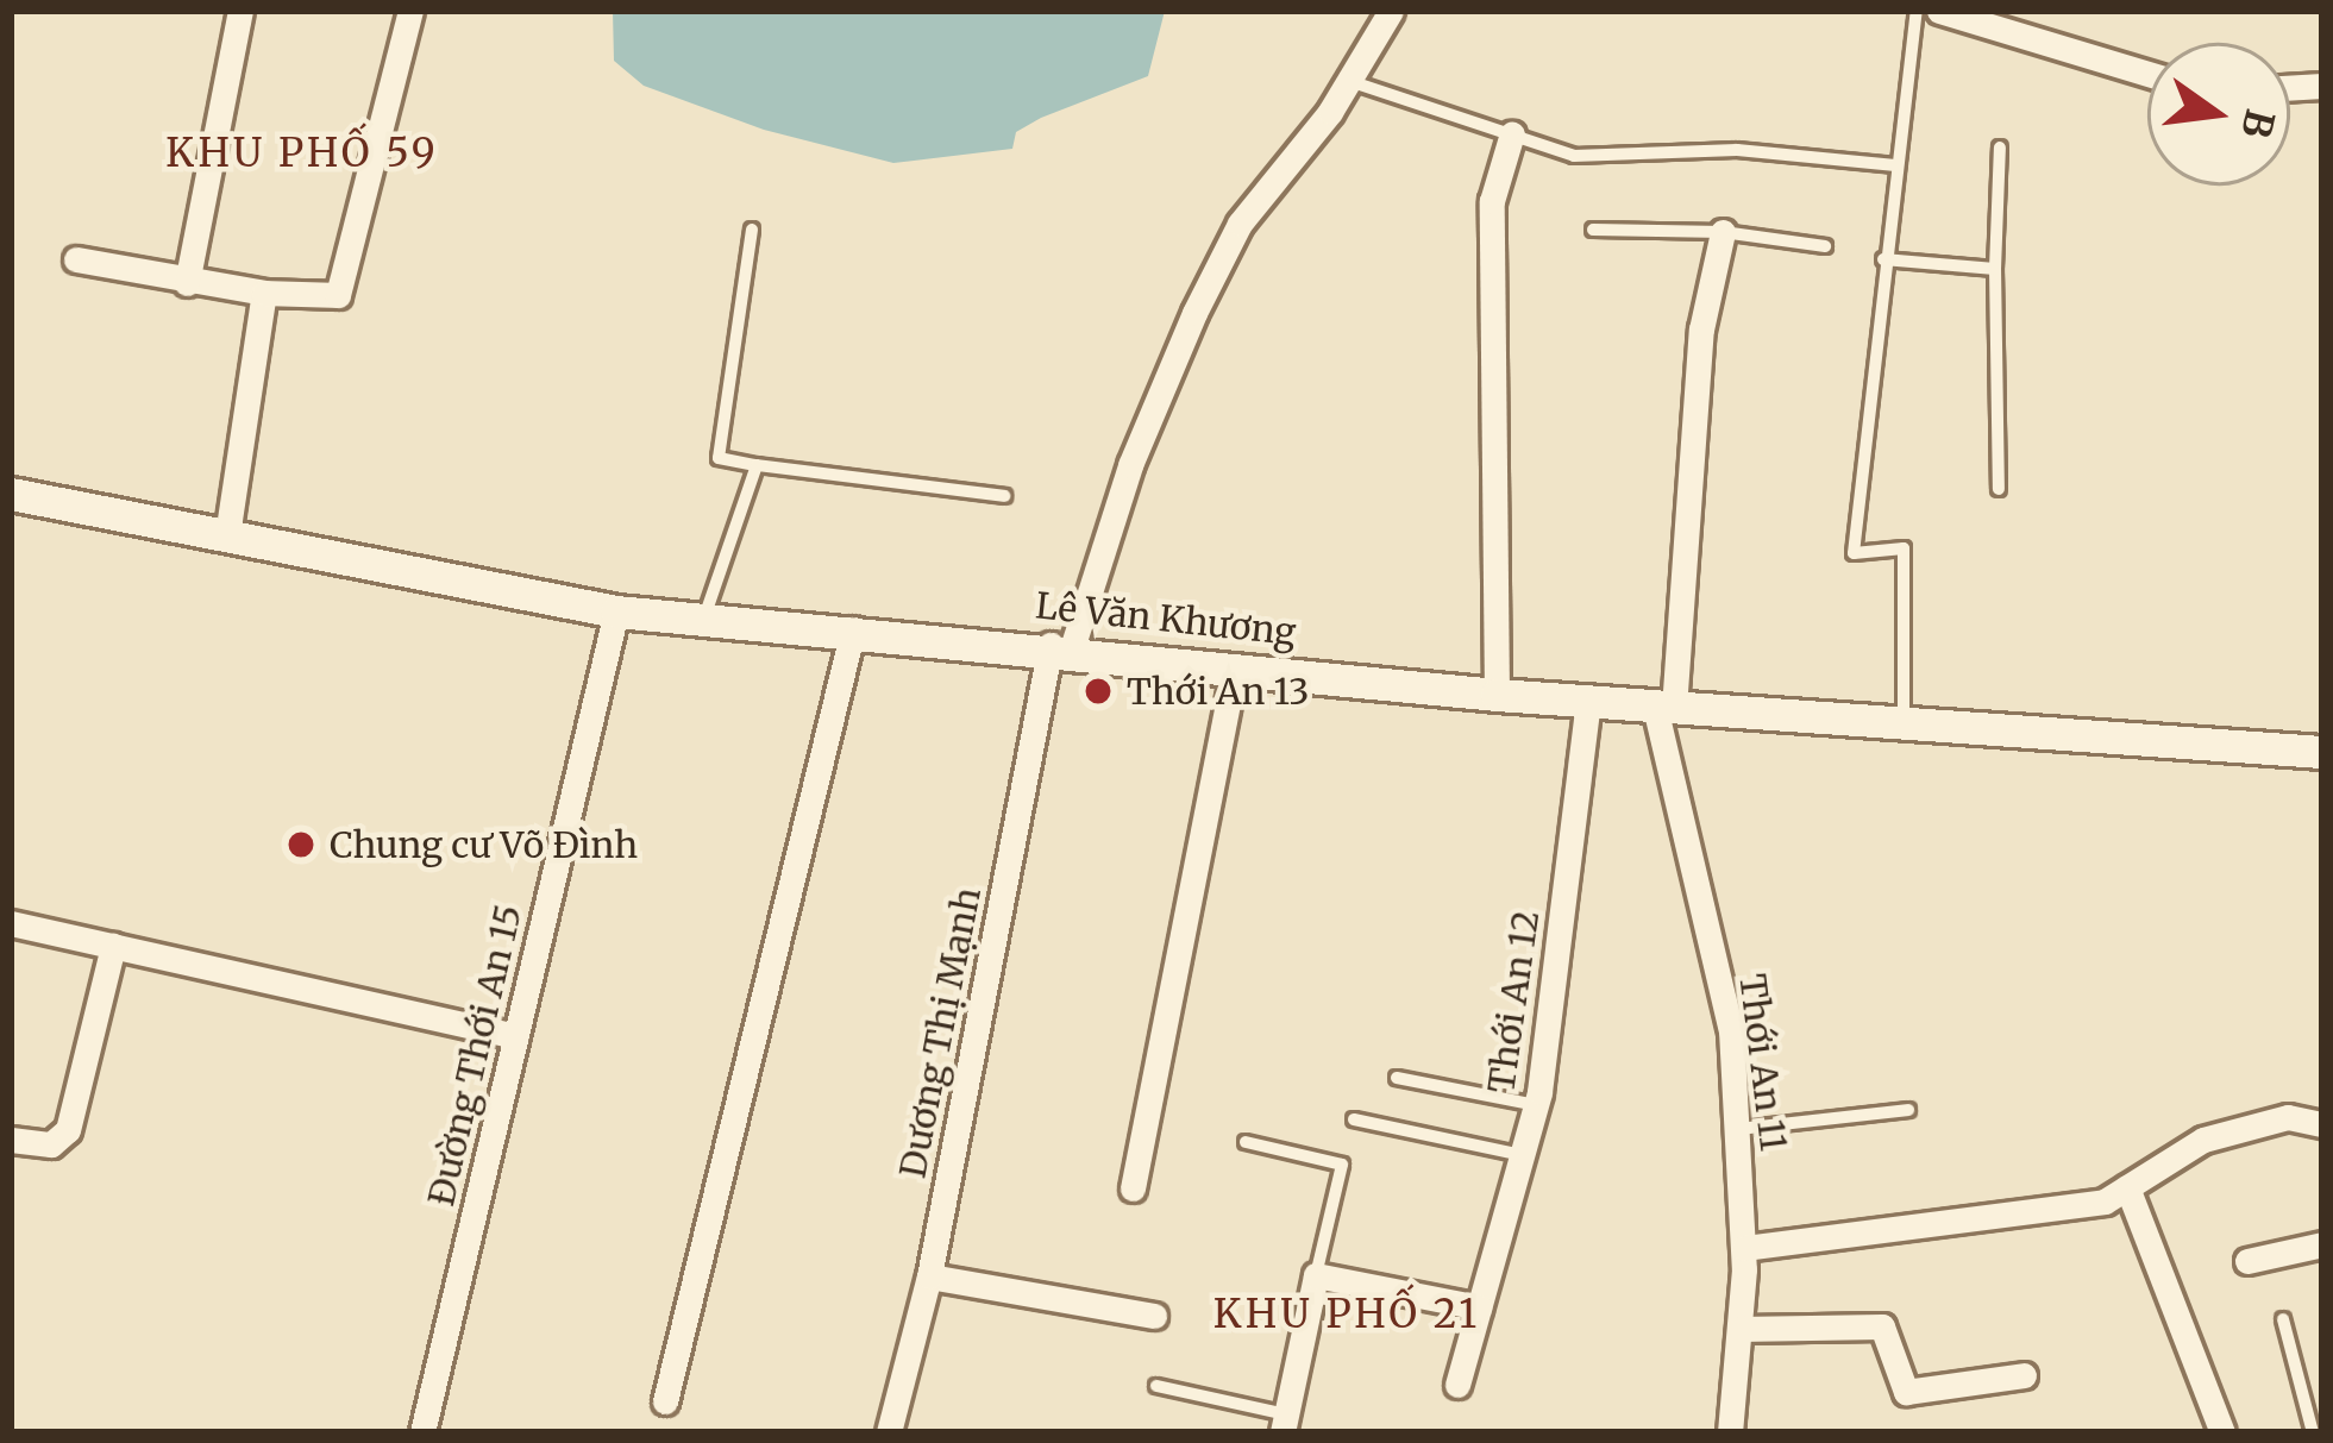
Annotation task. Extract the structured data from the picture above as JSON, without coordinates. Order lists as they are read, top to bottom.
{
  "streets": {
    "main road": ["Lê Văn Khương"],
    "street": [
      "Thới An 12",
      "Dương Thị Mạnh",
      "Đường Thới An 15",
      "Thới An 11"
    ]
  },
  "crossings": [
    ["Lê Văn Khương", "Thới An 12"],
    ["Lê Văn Khương", "Dương Thị Mạnh"],
    ["Lê Văn Khương", "Đường Thới An 15"],
    ["Lê Văn Khương", "Thới An 11"]
  ],
  "districts": ["KHU PHỐ 59", "KHU PHỐ 21"],
  "places": ["Thới An 13", "Chung cư Võ Đình"],
  "north": "right"
}
